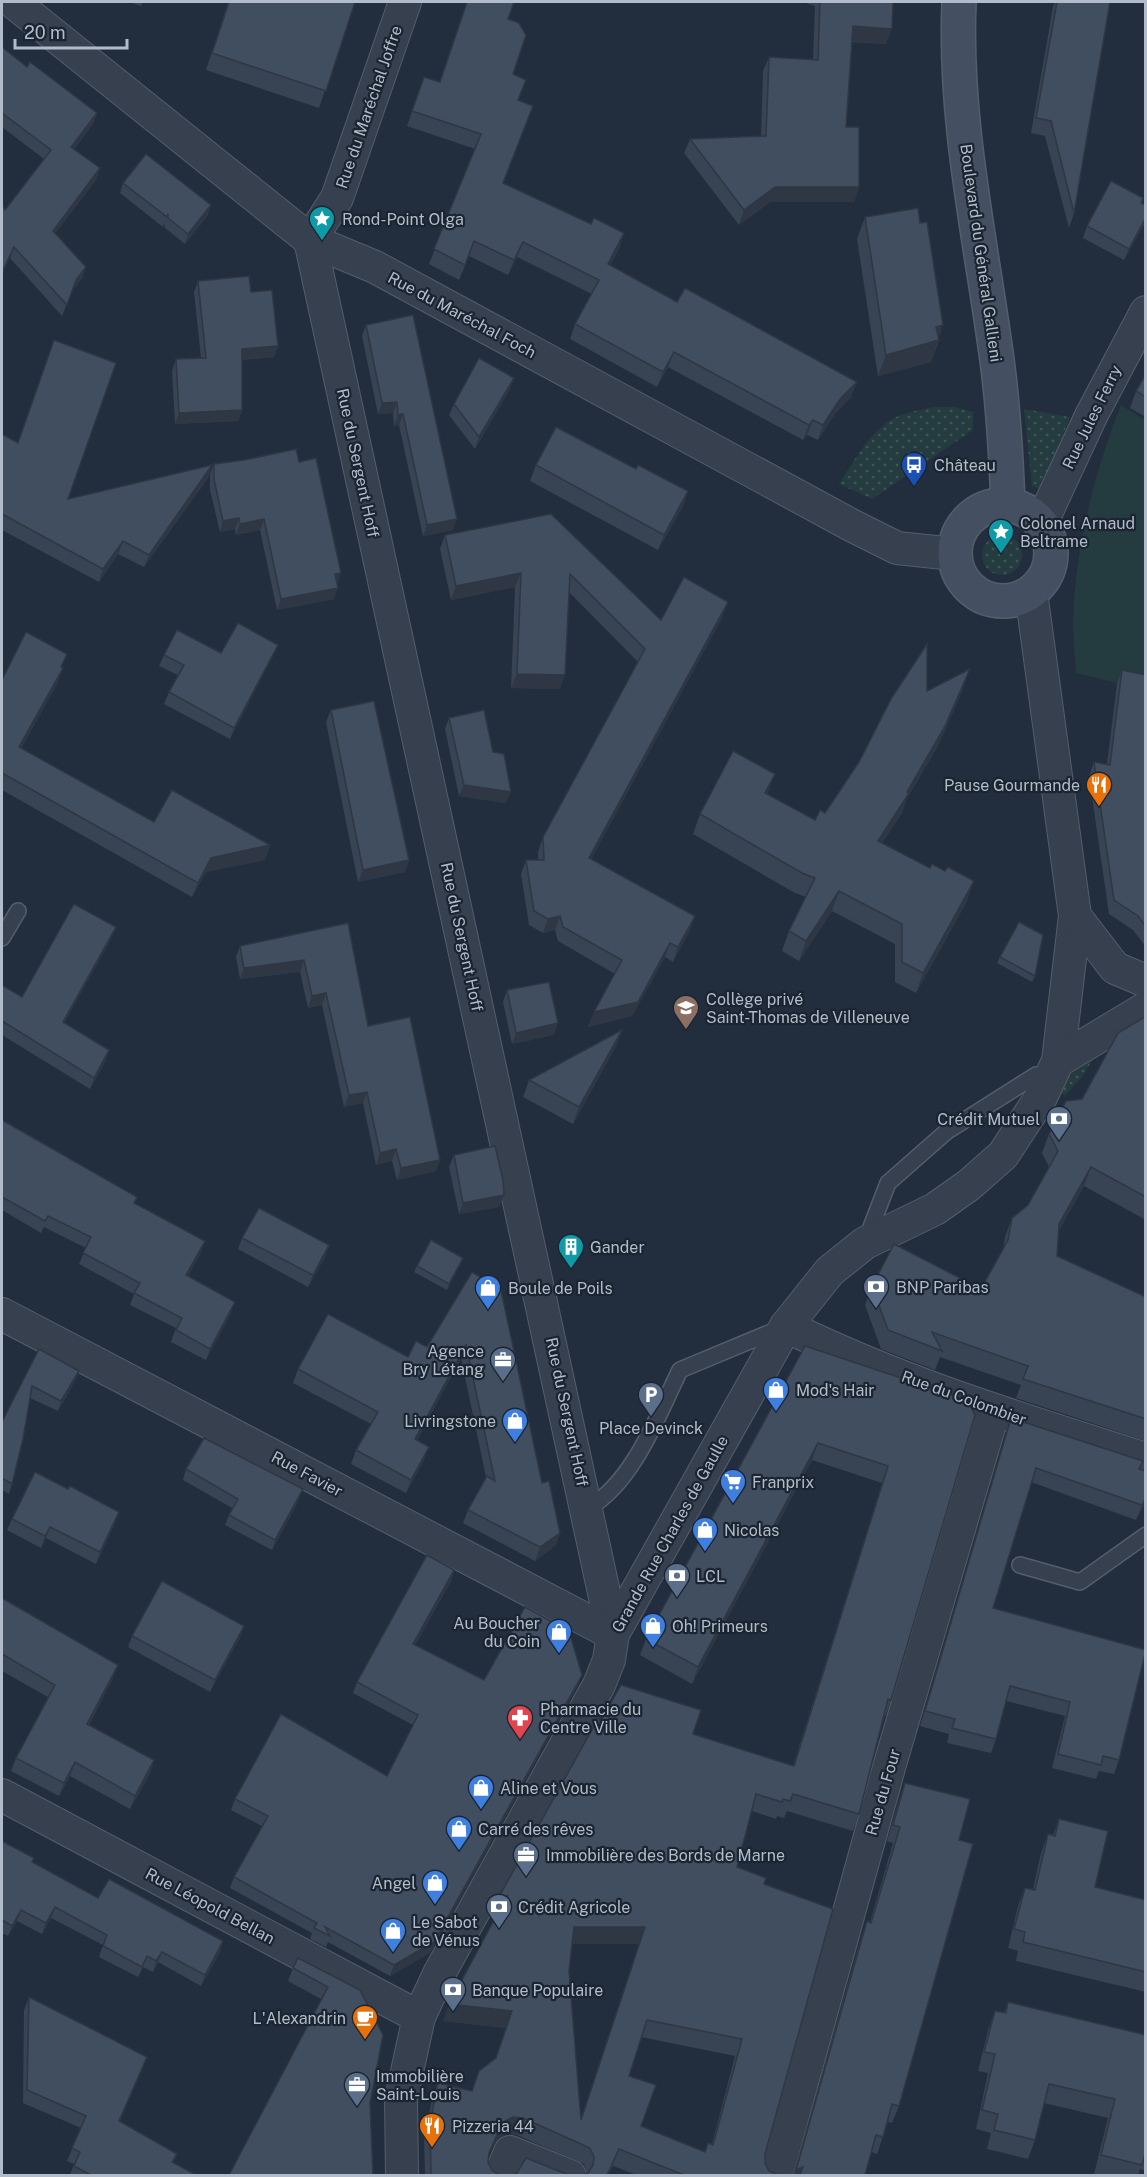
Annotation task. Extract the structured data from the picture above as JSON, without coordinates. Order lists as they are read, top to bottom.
{
  "streets": {
    "main road": ["Boulevard du Général Gallieni"],
    "street": [
      "Rue du Maréchal Joffre",
      "Rue du Maréchal Foch",
      "Rue Jules Ferry",
      "Rue du Sergent Hoff",
      "Rue du Colombier",
      "Rue Favier",
      "Grande Rue Charles de Gaulle",
      "Rue du Four",
      "Rue Léopold Bellan"
    ]
  },
  "crossings": [
    ["Rue du Maréchal Joffre", "Rue du Maréchal Foch"],
    ["Rue du Maréchal Joffre", "Rue du Sergent Hoff"],
    ["Boulevard du Général Gallieni", "Rue du Maréchal Foch"],
    ["Boulevard du Général Gallieni", "Rue Jules Ferry"],
    ["Rue du Maréchal Foch", "Rue Jules Ferry"],
    ["Rue du Maréchal Foch", "Rue du Sergent Hoff"],
    ["Rue du Sergent Hoff", "Rue Favier"],
    ["Rue du Sergent Hoff", "Grande Rue Charles de Gaulle"],
    ["Rue du Colombier", "Grande Rue Charles de Gaulle"],
    ["Rue du Colombier", "Rue du Four"],
    ["Rue Favier", "Grande Rue Charles de Gaulle"],
    ["Grande Rue Charles de Gaulle", "Rue Léopold Bellan"]
  ],
  "places": {
    "place": ["Rond-Point Olga", "Colonel Arnaud Beltrame"],
    "bus stop": ["Château"],
    "restaurant": ["Pause Gourmande", "Pizzeria 44"],
    "school or university": ["Collège privé Saint-Thomas de Villeneuve"],
    "bank": [
      "Crédit Mutuel",
      "BNP Paribas",
      "LCL",
      "Crédit Agricole",
      "Banque Populaire"
    ],
    "building": ["Gander"],
    "shop": [
      "Boule de Poils",
      "Mod's Hair",
      "Livringstone",
      "Nicolas",
      "Oh! Primeurs",
      "Au Boucher du Coin",
      "Aline et Vous",
      "Carré des rêves",
      "Angel",
      "Le Sabot de Vénus"
    ],
    "office": ["Agence Bry Létang", "Immobilière des Bords de Marne", "Immobilière Saint-Louis"],
    "parking": ["Place Devinck"],
    "supermarket": ["Franprix"],
    "pharmacy": ["Pharmacie du Centre Ville"],
    "cafe": ["L'Alexandrin"]
  },
  "scale_bar": "20 m"
}
